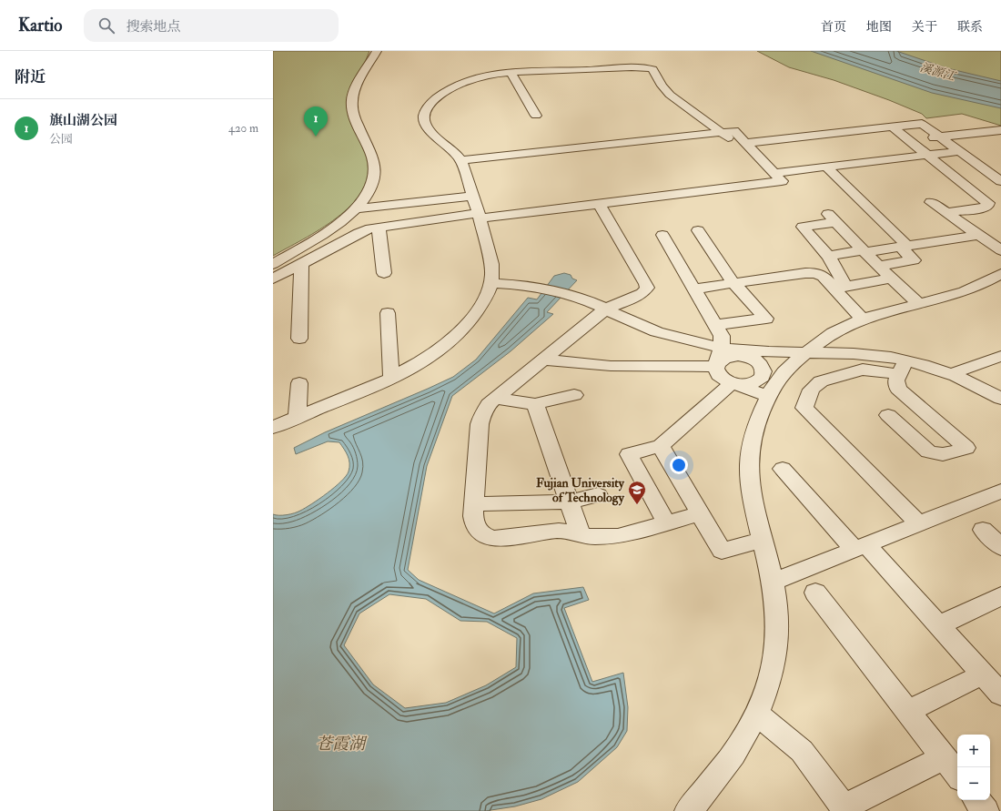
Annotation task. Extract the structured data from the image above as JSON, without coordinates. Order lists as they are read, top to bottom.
{
  "water": ["溪源江", "苍霞湖"],
  "places": {
    "school or university": ["Fujian University of Technology"]
  },
  "page": {
    "header": "Kartio",
    "search": "搜索地点",
    "nav": [
      "首页",
      "地图",
      "关于",
      "联系"
    ],
    "heading": "附近",
    "list": [
      {
        "mark": "1",
        "name": "旗山湖公园",
        "note": "公园",
        "value": "420 m"
      }
    ],
    "pins": "1",
    "map_buttons": ["+", "−"]
  }
}
